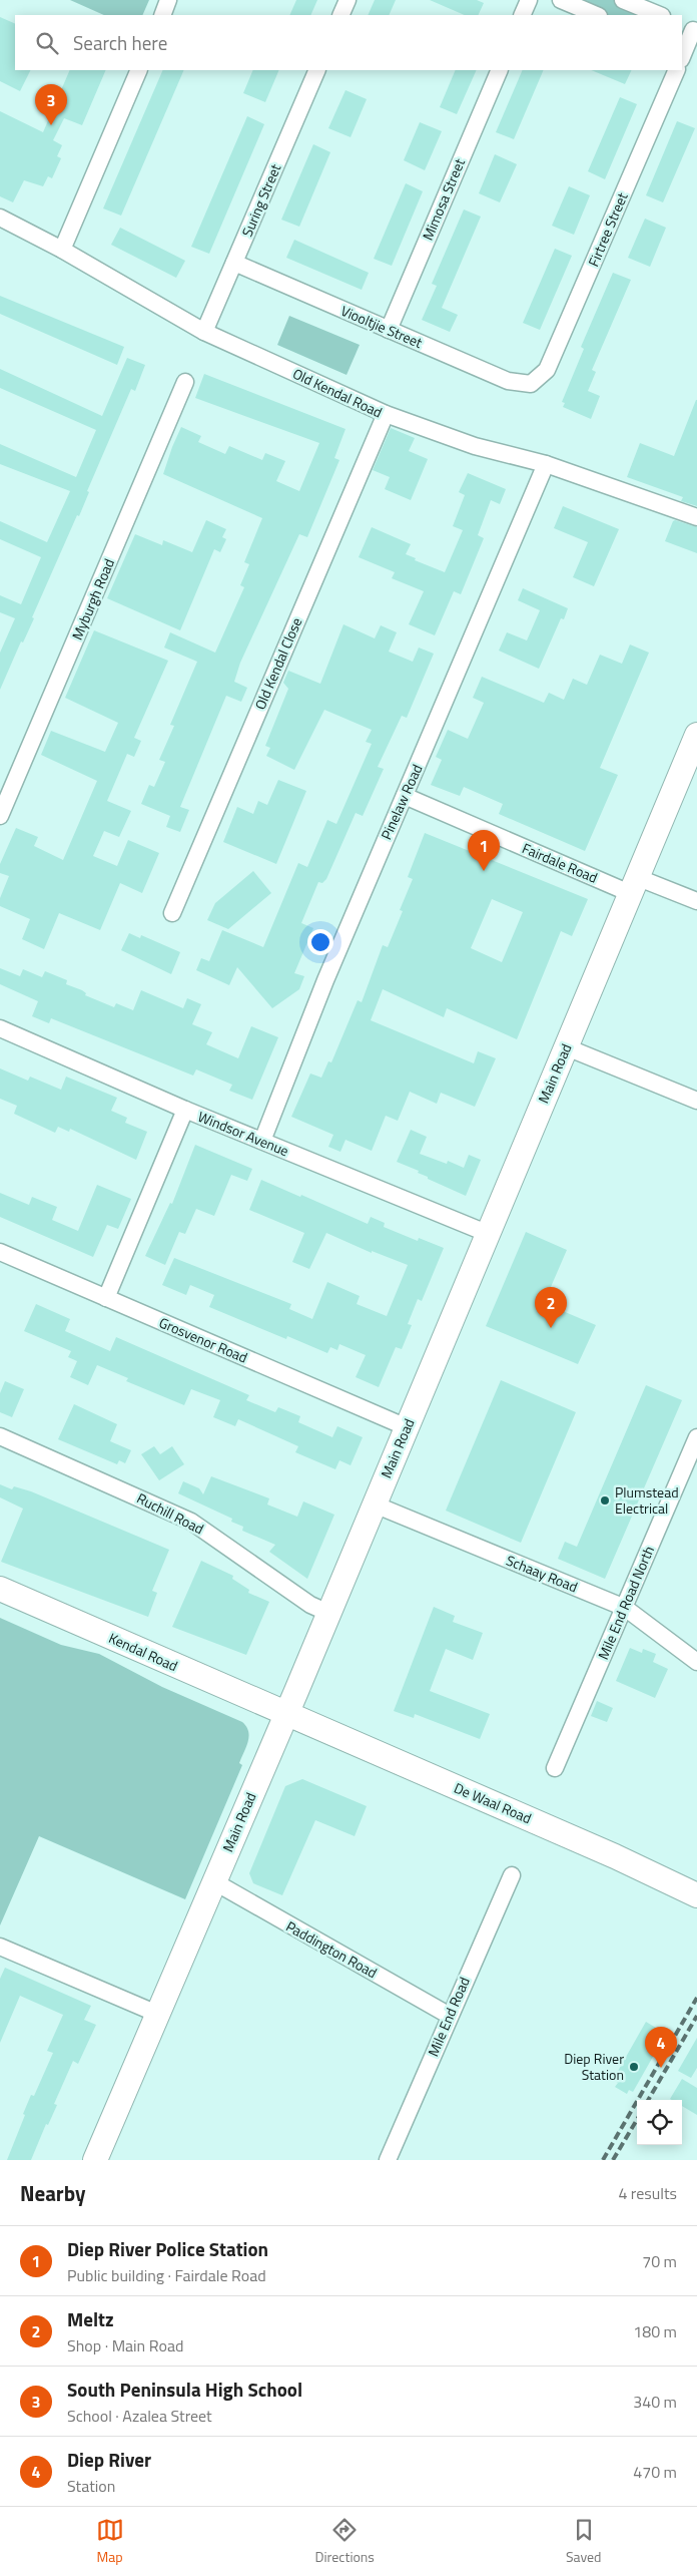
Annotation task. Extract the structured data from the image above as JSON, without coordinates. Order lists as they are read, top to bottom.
{
  "streets": {
    "main road": ["Main Road", "Kendal Road", "De Waal Road"],
    "street": [
      "Mimosa Street",
      "Suring Street",
      "Firtree Street",
      "Viooltjie Street",
      "Old Kendal Road",
      "Myburgh Road",
      "Old Kendal Close",
      "Pinelaw Road",
      "Fairdale Road",
      "Windsor Avenue",
      "Grosvenor Road",
      "Ruchill Road",
      "Schaay Road",
      "Mile End Road North",
      "Paddington Road",
      "Mile End Road"
    ]
  },
  "crossings": [
    ["Mimosa Street", "Viooltjie Street"],
    ["Suring Street", "Viooltjie Street"],
    ["Suring Street", "Old Kendal Road"],
    ["Firtree Street", "Viooltjie Street"],
    ["Old Kendal Road", "Old Kendal Close"],
    ["Old Kendal Road", "Pinelaw Road"],
    ["Pinelaw Road", "Fairdale Road"],
    ["Pinelaw Road", "Windsor Avenue"],
    ["Fairdale Road", "Main Road"],
    ["Main Road", "Windsor Avenue"],
    ["Main Road", "Grosvenor Road"],
    ["Main Road", "Ruchill Road"],
    ["Main Road", "Schaay Road"],
    ["Main Road", "Kendal Road"],
    ["Main Road", "De Waal Road"],
    ["Main Road", "Paddington Road"],
    ["Schaay Road", "Mile End Road North"],
    ["Kendal Road", "De Waal Road"],
    ["Paddington Road", "Mile End Road"]
  ],
  "places": ["Plumstead Electrical", "Diep River Station"],
  "page": {
    "search": "Search here",
    "pins": [
      "3",
      "1",
      "2",
      "4"
    ],
    "heading": ["Nearby", "4 results"],
    "list": [
      {
        "mark": "1",
        "name": "Diep River Police Station",
        "note": "Public building · Fairdale Road",
        "value": "70 m"
      },
      {
        "mark": "2",
        "name": "Meltz",
        "note": "Shop · Main Road",
        "value": "180 m"
      },
      {
        "mark": "3",
        "name": "South Peninsula High School",
        "note": "School · Azalea Street",
        "value": "340 m"
      },
      {
        "mark": "4",
        "name": "Diep River",
        "note": "Station",
        "value": "470 m"
      }
    ],
    "nav": ["Map", "Directions", "Saved"]
  }
}
